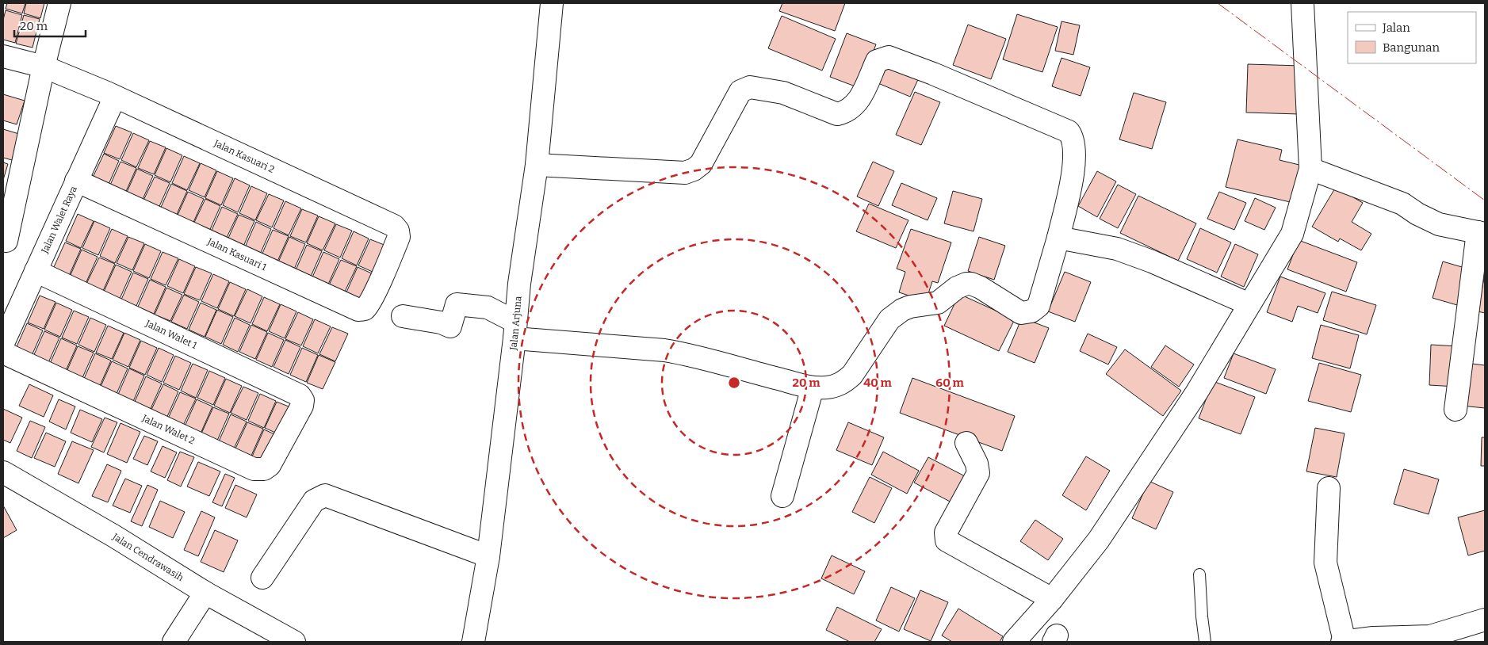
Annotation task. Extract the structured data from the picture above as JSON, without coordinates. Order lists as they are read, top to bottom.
{
  "streets": {
    "street": [
      "Jalan Kasuari 2",
      "Jalan Walet Raya",
      "Jalan Kasuari 1",
      "Jalan Arjuna",
      "Jalan Walet 1",
      "Jalan Walet 2",
      "Jalan Cendrawasih"
    ]
  },
  "crossings": [
    ["Jalan Kasuari 2", "Jalan Walet Raya"],
    ["Jalan Kasuari 2", "Jalan Kasuari 1"],
    ["Jalan Walet Raya", "Jalan Kasuari 1"],
    ["Jalan Walet Raya", "Jalan Walet 1"],
    ["Jalan Walet 1", "Jalan Walet 2"]
  ],
  "legend": ["Jalan", "Bangunan"],
  "scale_bar": "20 m",
  "rings": ["20 m", "40 m", "60 m"]
}
